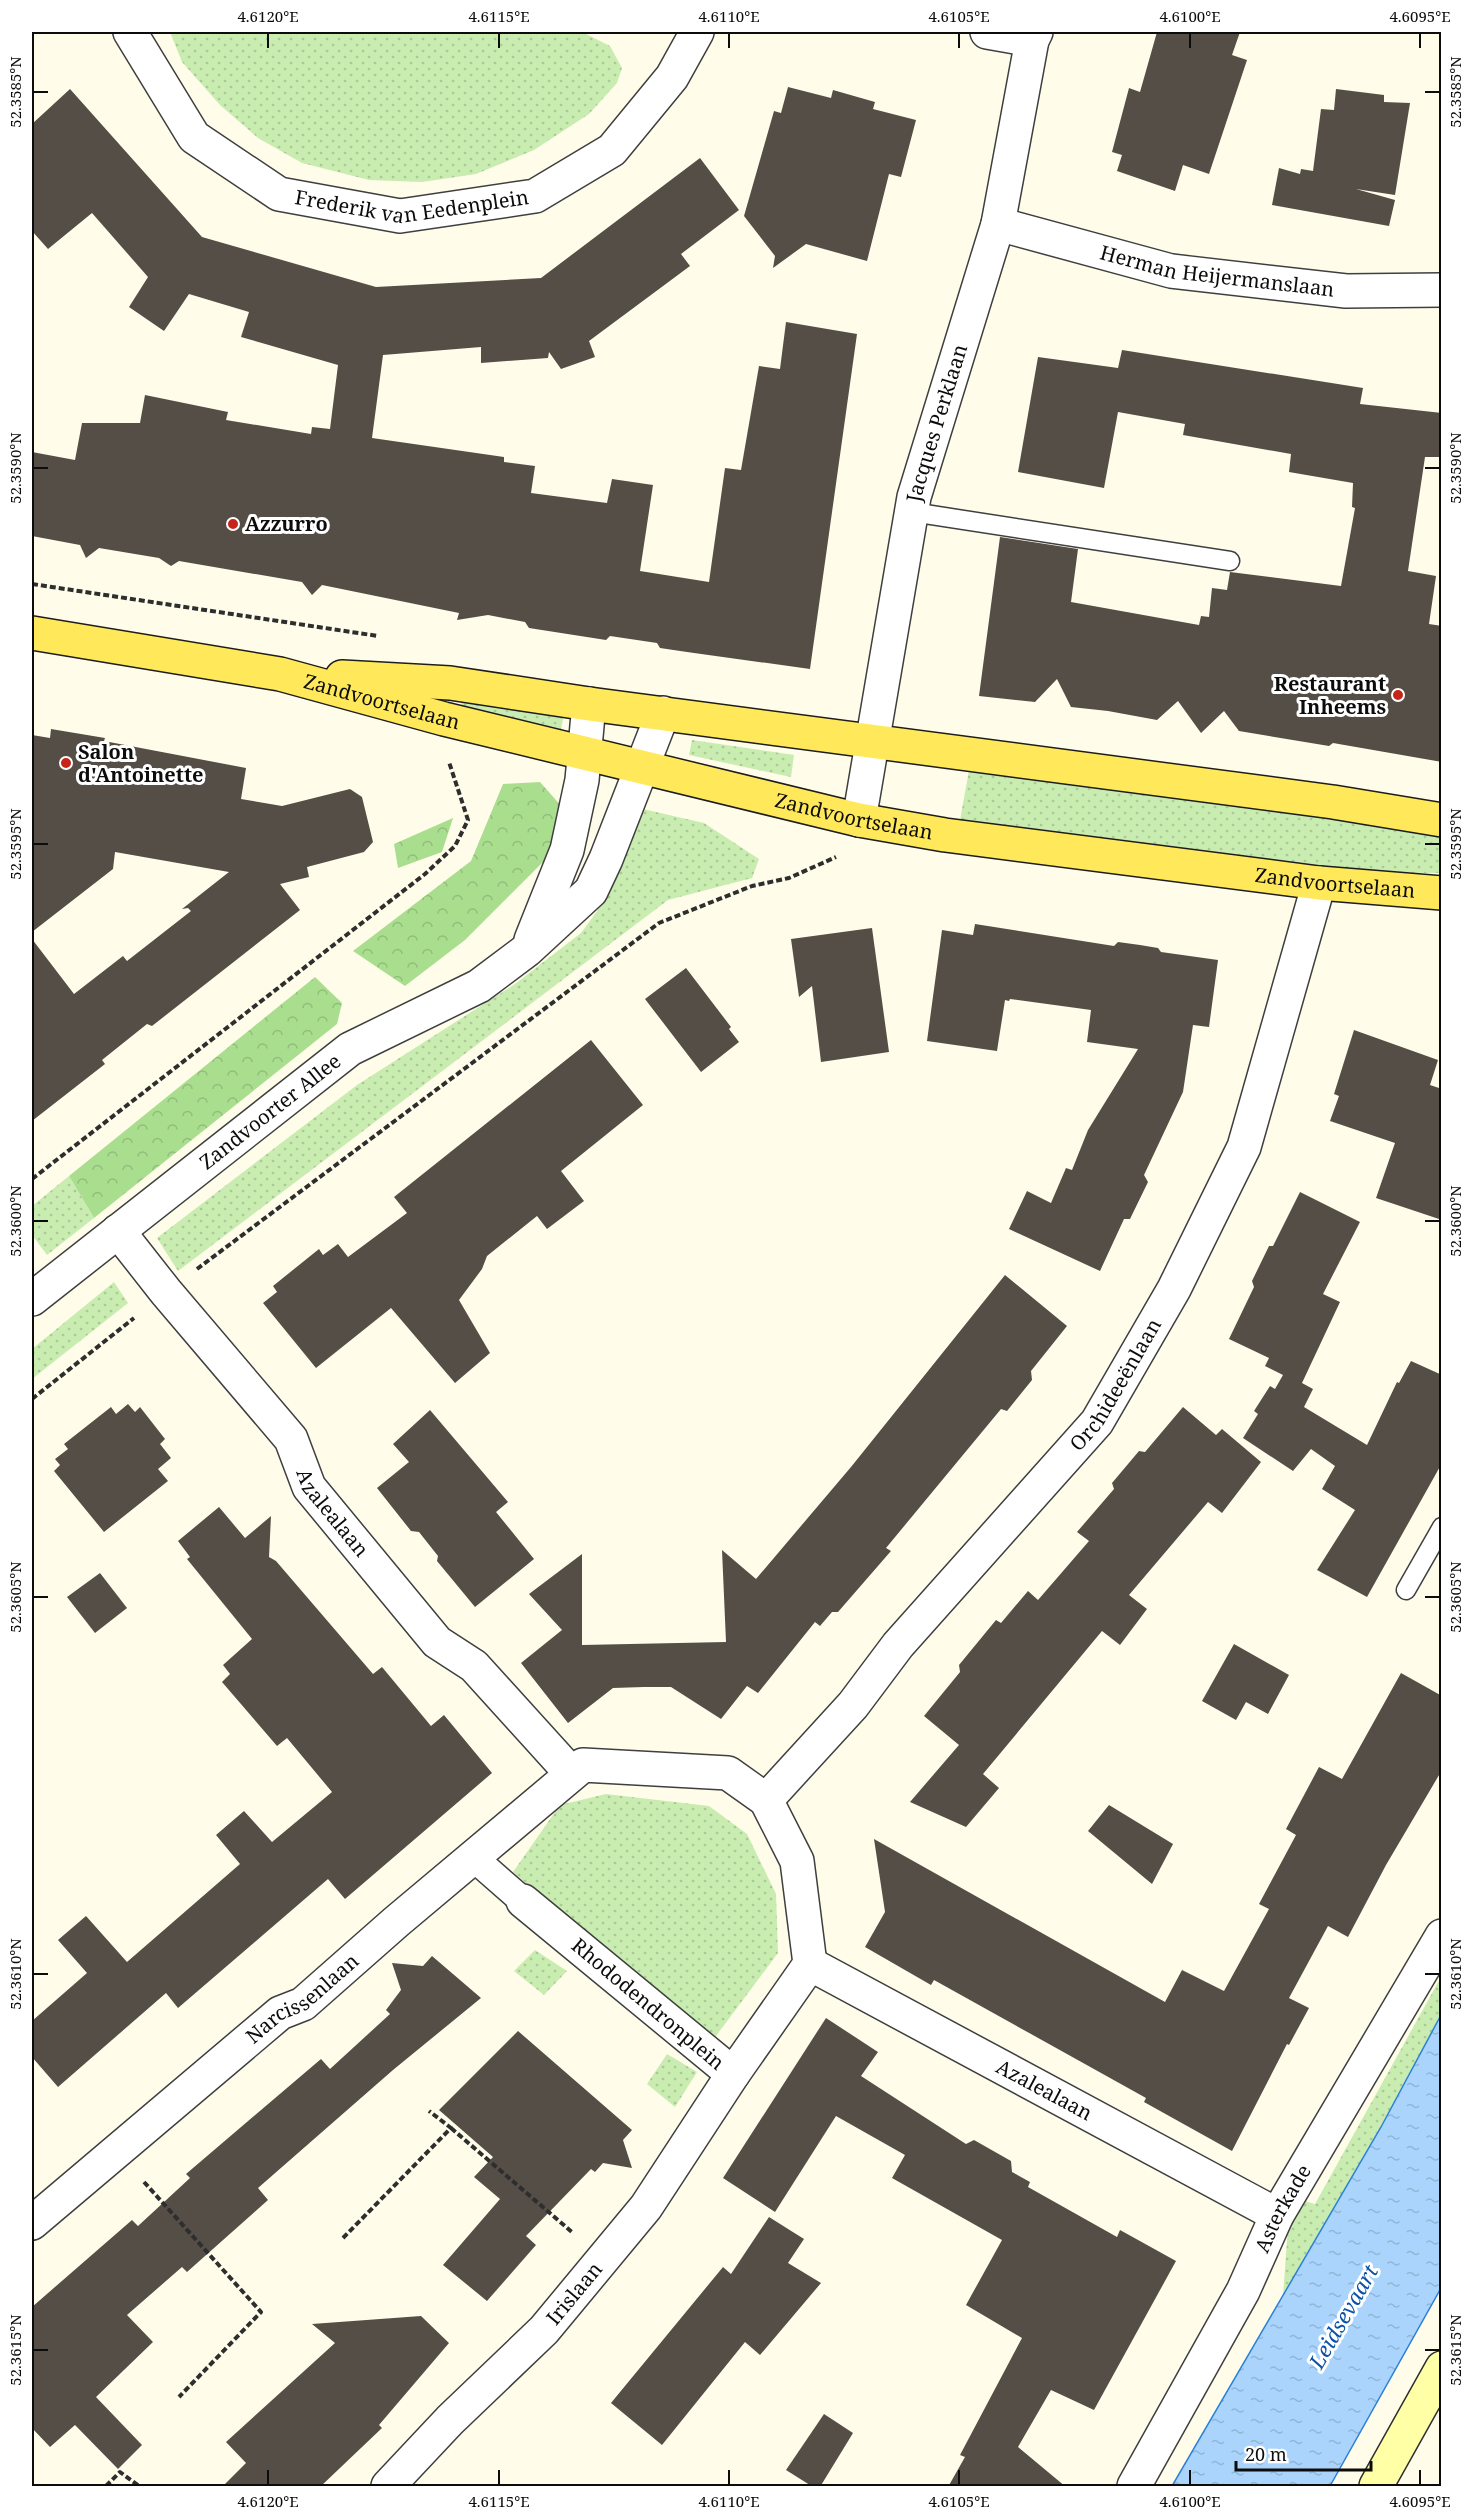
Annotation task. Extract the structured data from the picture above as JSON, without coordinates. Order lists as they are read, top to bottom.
{
  "streets": {
    "main road": ["Zandvoortselaan"],
    "street": [
      "Frederik van Eedenplein",
      "Herman Heijermanslaan",
      "Jacques Perklaan",
      "Zandvoorter Allee",
      "Orchideeënlaan",
      "Azalealaan",
      "Narcissenlaan",
      "Rhododendronplein",
      "Asterkade",
      "Irislaan"
    ]
  },
  "crossings": [
    ["Herman Heijermanslaan", "Jacques Perklaan"],
    ["Jacques Perklaan", "Zandvoortselaan"],
    ["Zandvoortselaan", "Zandvoorter Allee"],
    ["Zandvoortselaan", "Orchideeënlaan"],
    ["Zandvoorter Allee", "Azalealaan"],
    ["Azalealaan", "Narcissenlaan"],
    ["Azalealaan", "Rhododendronplein"],
    ["Azalealaan", "Asterkade"],
    ["Narcissenlaan", "Rhododendronplein"],
    ["Rhododendronplein", "Irislaan"]
  ],
  "water": ["Leidsevaart"],
  "places": ["Azzurro", "Restaurant Inheems", "Salon d'Antoinette"],
  "scale_bar": "20 m",
  "coordinates": [
    "4.6120°E",
    "4.6115°E",
    "4.6110°E",
    "4.6105°E",
    "4.6100°E",
    "4.6095°E",
    "52.3585°N",
    "52.3590°N",
    "52.3595°N",
    "52.3600°N",
    "52.3605°N",
    "52.3610°N",
    "52.3615°N"
  ]
}
